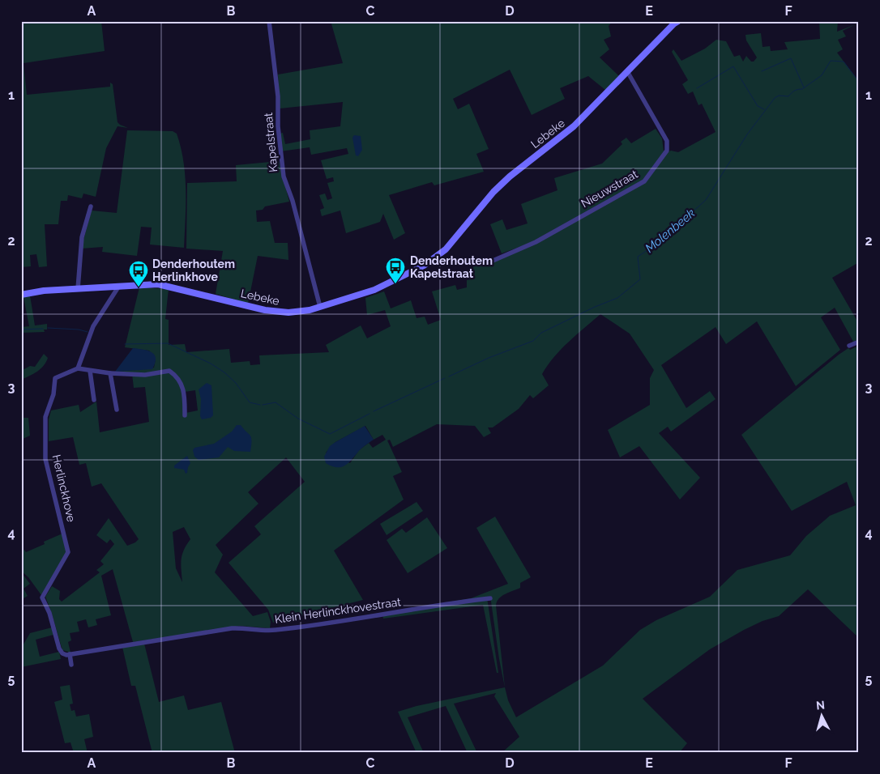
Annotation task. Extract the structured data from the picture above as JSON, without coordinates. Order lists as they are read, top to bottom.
{
  "streets": {
    "street": [
      "Lebeke",
      "Kapelstraat",
      "Nieuwstraat",
      "Herlinckhove",
      "Klein Herlinckhovestraat"
    ]
  },
  "crossings": [
    ["Lebeke", "Kapelstraat"],
    ["Lebeke", "Nieuwstraat"],
    ["Herlinckhove", "Klein Herlinckhovestraat"]
  ],
  "water": ["Molenbeek"],
  "places": {
    "bus stop": ["Denderhoutem Kapelstraat", "Denderhoutem Herlinkhove"]
  },
  "north": "top",
  "grid": {
    "columns": [
      "A",
      "B",
      "C",
      "D",
      "E",
      "F"
    ],
    "rows": [
      "1",
      "2",
      "3",
      "4",
      "5"
    ]
  }
}
